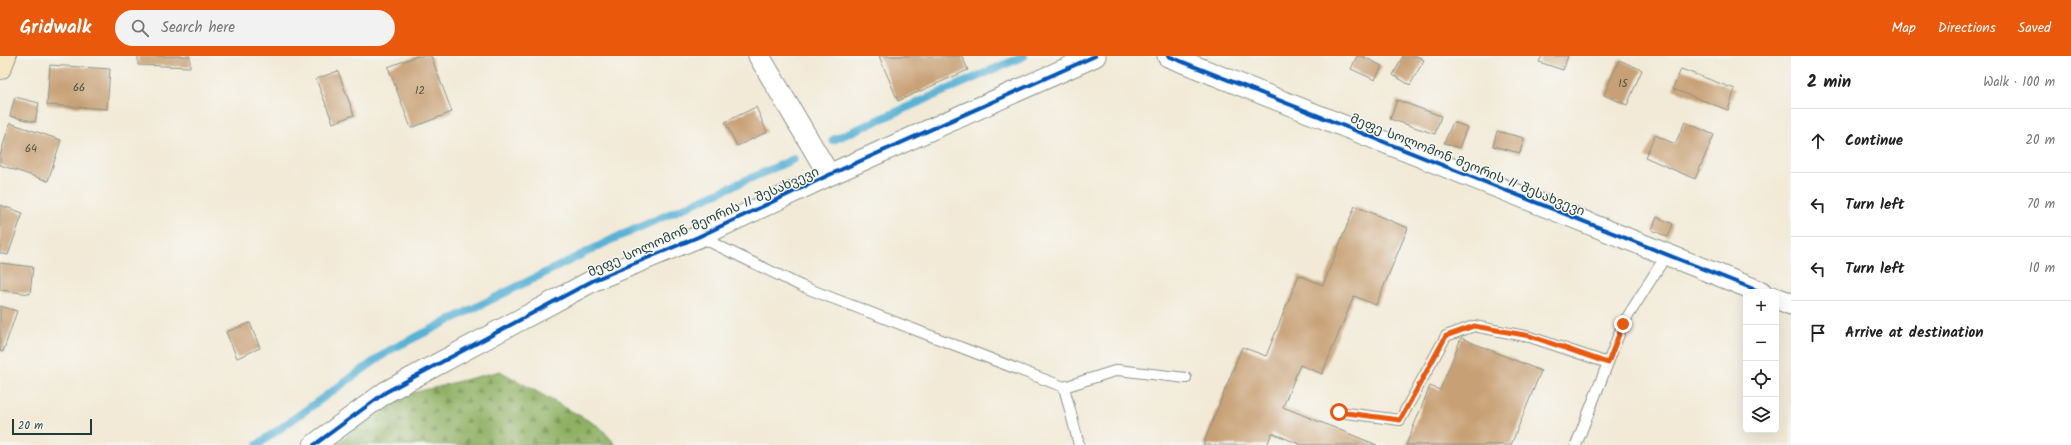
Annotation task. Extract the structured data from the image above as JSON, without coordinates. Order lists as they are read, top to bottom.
{
  "streets": {
    "street": ["მეფე სოლომონ მეორის II შესახვევი"]
  },
  "house_numbers": [
    "15",
    "66",
    "12",
    "64"
  ],
  "scale_bar": "20 m",
  "page": {
    "header": "Gridwalk",
    "search": "Search here",
    "nav": ["Map", "Directions", "Saved"],
    "heading": ["2 min", "Walk · 100 m"],
    "list": [
      ["Continue", "20 m"],
      ["Turn left", "70 m"],
      ["Turn left", "10 m"],
      "Arrive at destination"
    ],
    "map_buttons": ["+", "−"],
    "scale": "20 m"
  }
}
